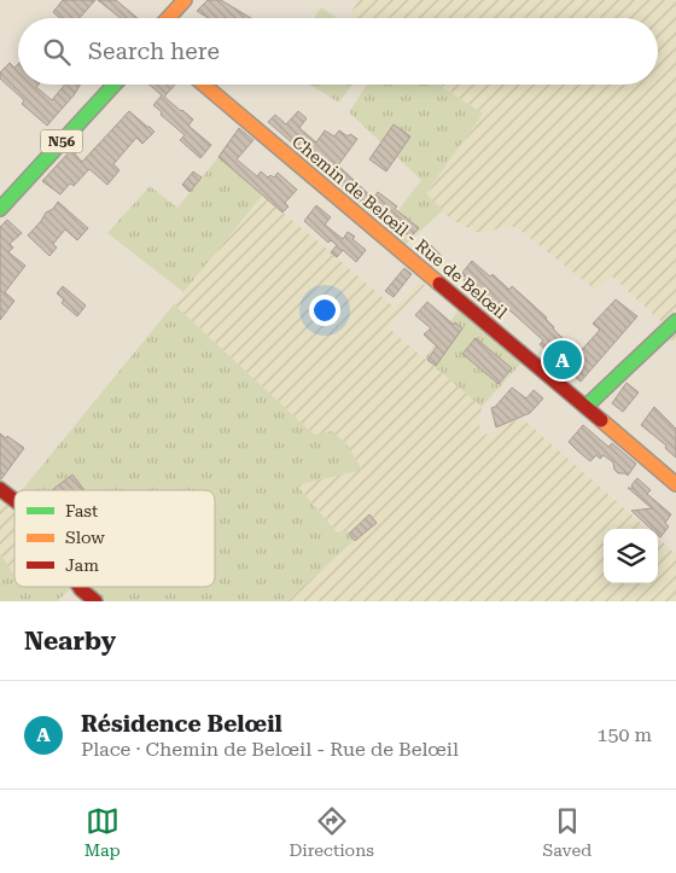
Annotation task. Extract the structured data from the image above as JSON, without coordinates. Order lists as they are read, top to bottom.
{
  "streets": {
    "street": ["N56", "Chemin de Belœil - Rue de Belœil"]
  },
  "legend": ["Fast", "Slow", "Jam"],
  "page": {
    "search": "Search here",
    "pins": "A",
    "heading": "Nearby",
    "list": [
      {
        "mark": "A",
        "name": "Résidence Belœil",
        "note": "Place · Chemin de Belœil - Rue de Belœil",
        "value": "150 m"
      }
    ],
    "nav": ["Map", "Directions", "Saved"]
  }
}
